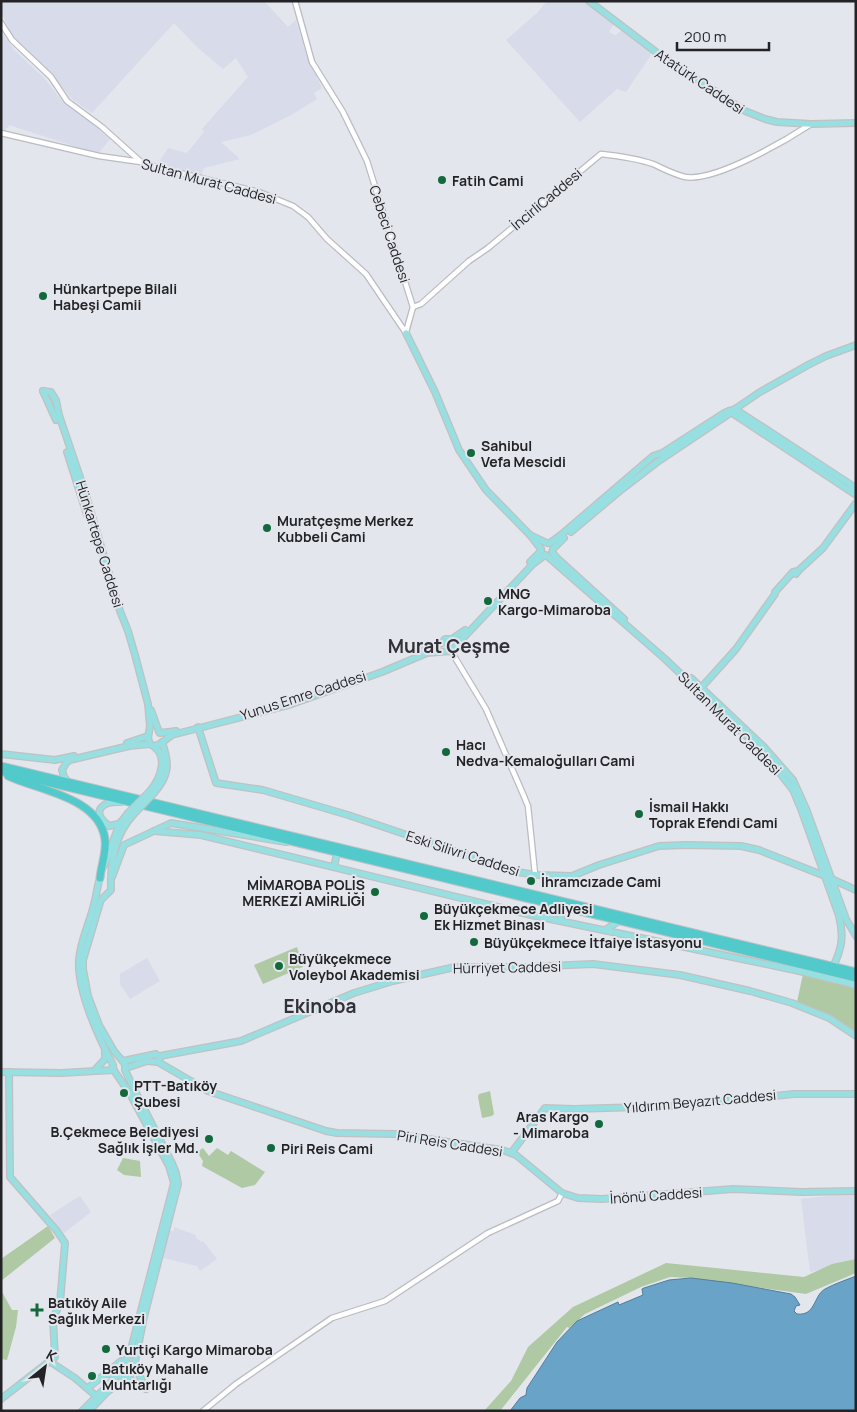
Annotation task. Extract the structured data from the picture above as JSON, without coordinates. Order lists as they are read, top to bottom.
{
  "streets": {
    "main road": [
      "Atatürk Caddesi",
      "Sultan Murat Caddesi",
      "Hünkartepe Caddesi",
      "Yunus Emre Caddesi",
      "Eski Silivri Caddesi",
      "Hürriyet Caddesi",
      "Yıldırım Beyazıt Caddesi",
      "Piri Reis Caddesi",
      "İnönü Caddesi"
    ],
    "street": ["İncirliCaddesi", "Cebeci Caddesi"]
  },
  "crossings": [
    ["Atatürk Caddesi", "İncirliCaddesi"],
    ["Sultan Murat Caddesi", "Eski Silivri Caddesi"],
    ["İncirliCaddesi", "Cebeci Caddesi"],
    ["Yunus Emre Caddesi", "Eski Silivri Caddesi"],
    ["Hürriyet Caddesi", "Piri Reis Caddesi"],
    ["Yıldırım Beyazıt Caddesi", "Piri Reis Caddesi"],
    ["Piri Reis Caddesi", "İnönü Caddesi"]
  ],
  "districts": ["Murat Çeşme", "Ekinoba"],
  "places": {
    "other": [
      "Fatih Cami",
      "Hünkartpepe Bilali Habeşi Camii",
      "Sahibul Vefa Mescidi",
      "Muratçeşme Merkez Kubbeli Cami",
      "MNG Kargo-Mimaroba",
      "Hacı Nedva-Kemaloğulları Cami",
      "İsmail Hakkı Toprak Efendi Cami",
      "İhramcızade Cami",
      "MİMAROBA POLİS MERKEZİ AMİRLİĞİ",
      "Büyükçekmece Adliyesi Ek Hizmet Binası",
      "Büyükçekmece İtfaiye İstasyonu",
      "Büyükçekmece Voleybol Akademisi",
      "PTT-Batıköy Şubesi",
      "Aras Kargo - Mimaroba",
      "B.Çekmece Belediyesi Sağlık İşler Md.",
      "Piri Reis Cami",
      "Yurtiçi Kargo Mimaroba",
      "Batıköy Mahalle Muhtarlığı"
    ],
    "health": ["Batıköy Aile Sağlık Merkezi"]
  },
  "scale_bar": "200 m",
  "north": "top right"
}
